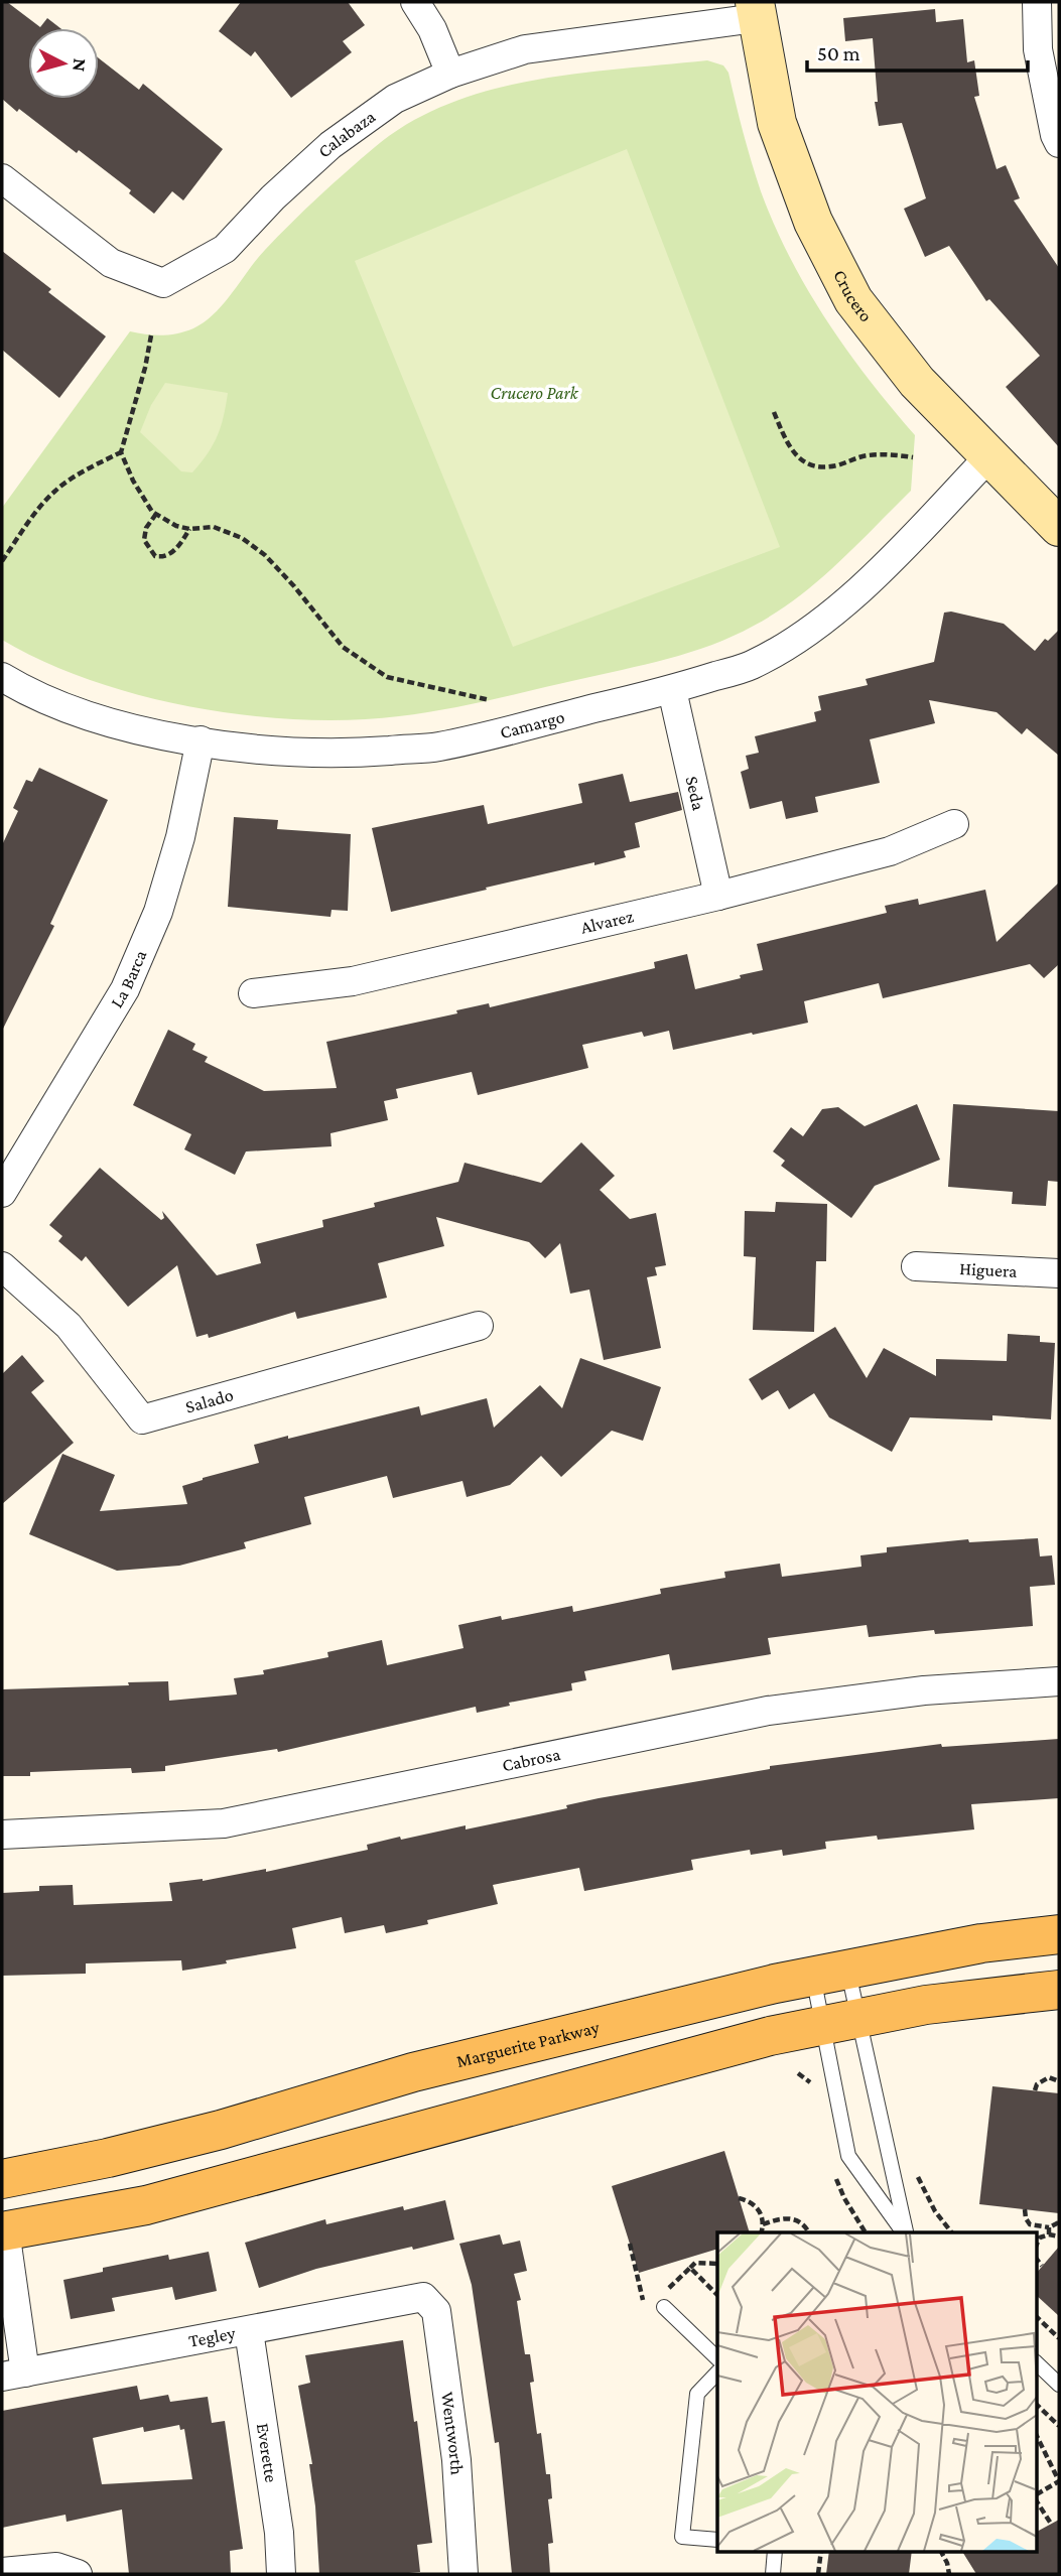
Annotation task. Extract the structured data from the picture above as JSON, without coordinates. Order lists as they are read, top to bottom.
{
  "streets": {
    "main road": ["Marguerite Parkway"],
    "street": [
      "Calabaza",
      "Crucero",
      "Camargo",
      "Seda",
      "Alvarez",
      "La Barca",
      "Higuera",
      "Salado",
      "Cabrosa",
      "Tegley",
      "Wentworth",
      "Everette"
    ]
  },
  "crossings": [
    ["Calabaza", "Crucero"],
    ["Crucero", "Camargo"],
    ["Camargo", "Seda"],
    ["Camargo", "La Barca"],
    ["Seda", "Alvarez"],
    ["Tegley", "Wentworth"],
    ["Tegley", "Everette"]
  ],
  "parks": ["Crucero Park"],
  "scale_bar": "50 m",
  "north": "right"
}
